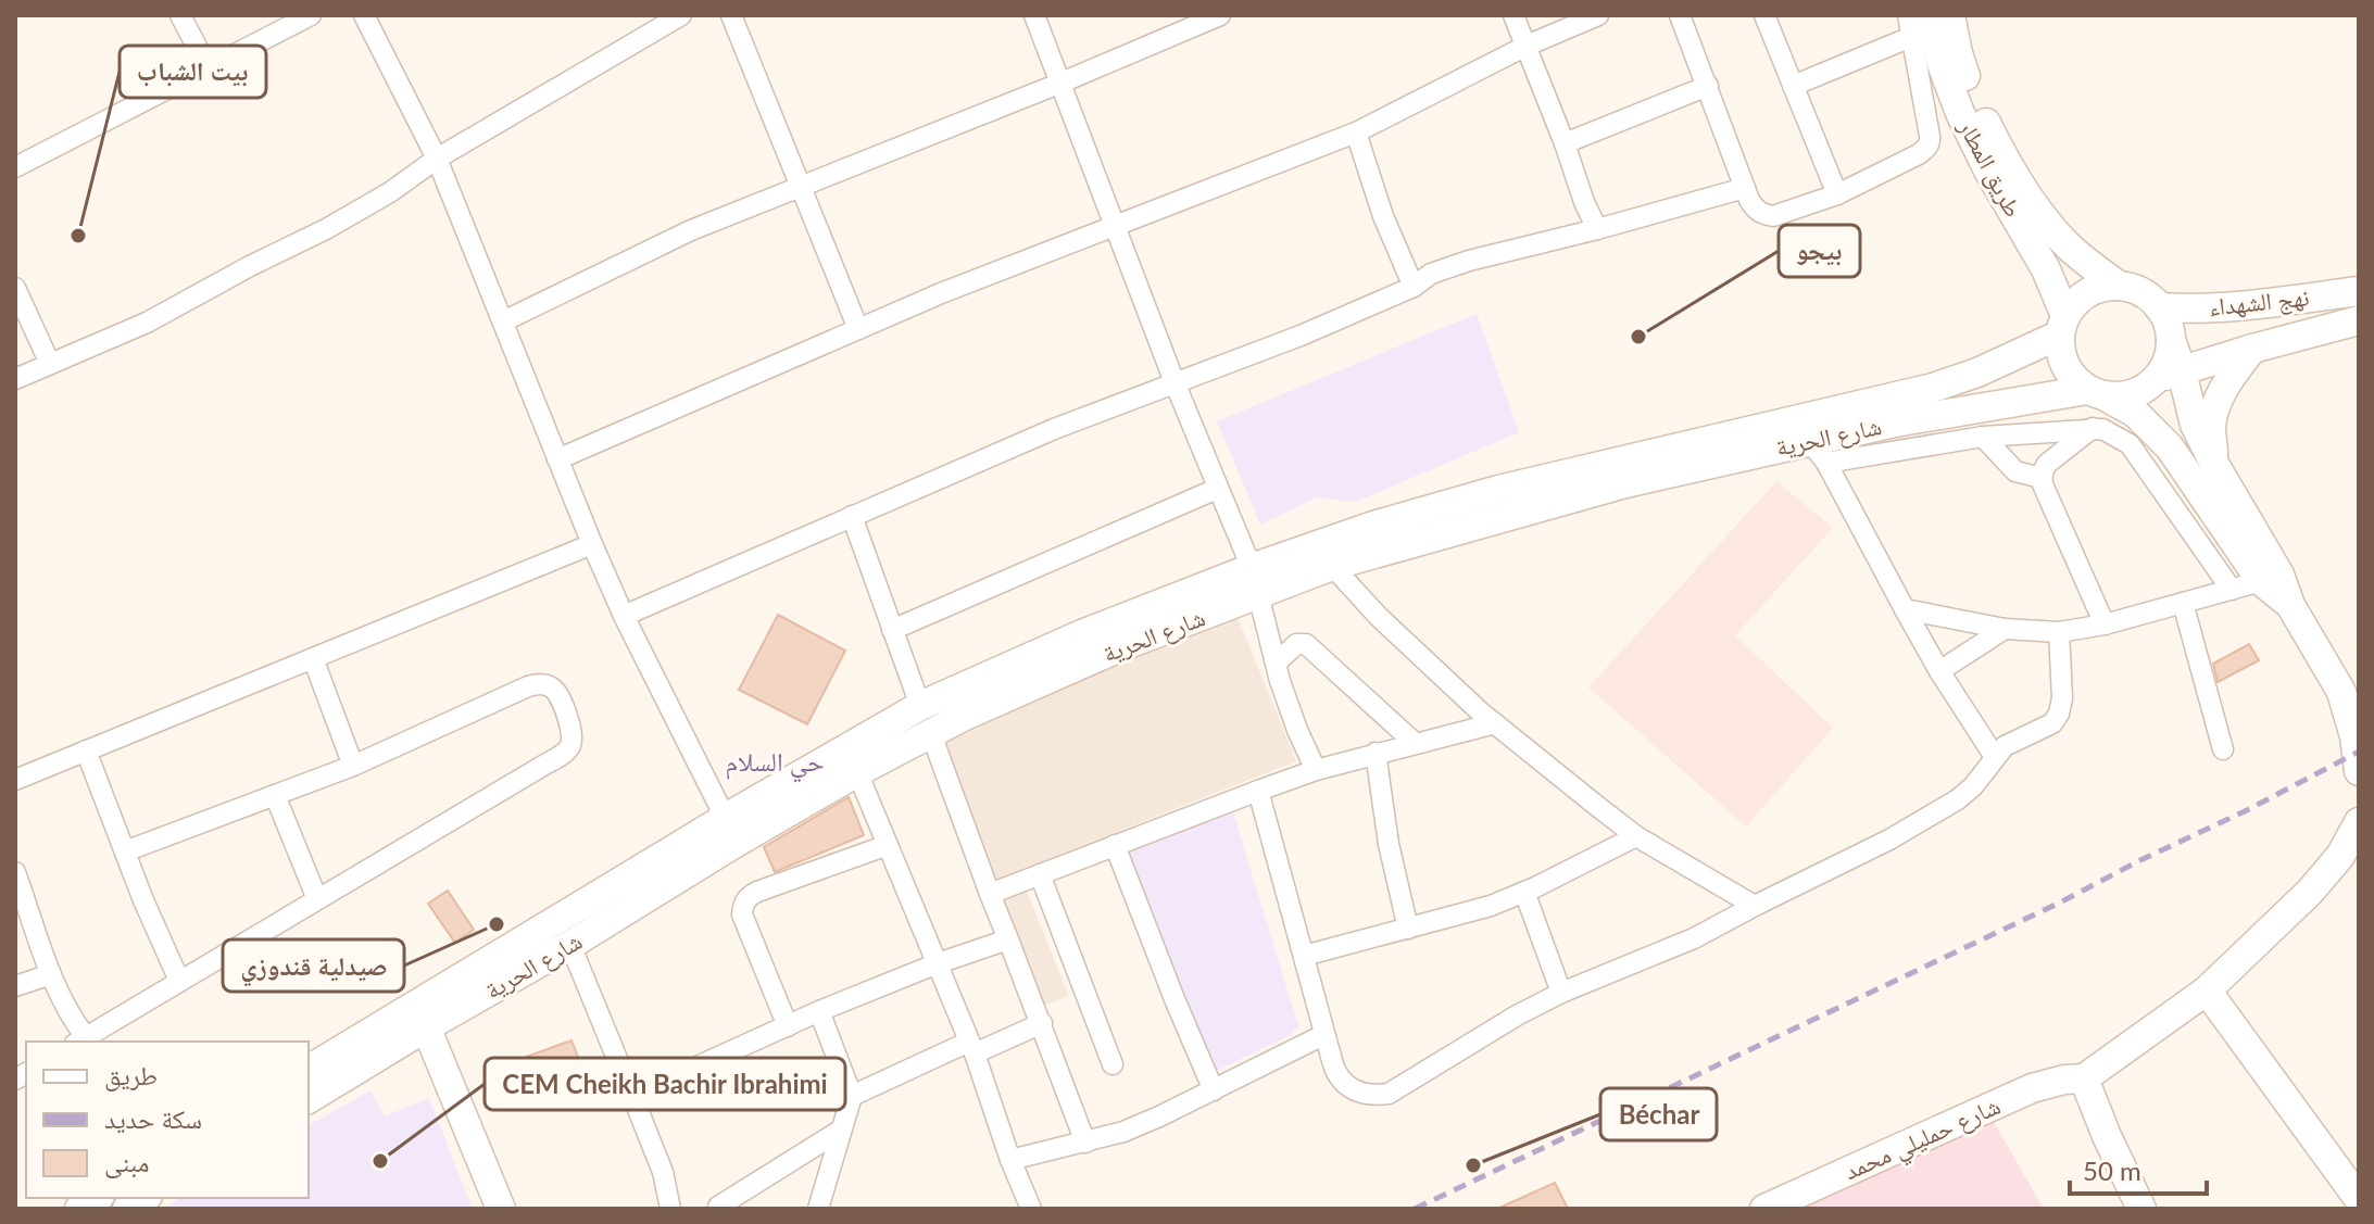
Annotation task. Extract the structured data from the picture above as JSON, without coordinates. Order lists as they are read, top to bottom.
{
  "streets": {
    "main road": [
      "طريق المطار",
      "نهج الشهداء",
      "شارع الحرية",
      "شارع حمليلي محمد"
    ]
  },
  "crossings": [
    ["طريق المطار", "نهج الشهداء"],
    ["طريق المطار", "شارع الحرية"],
    ["نهج الشهداء", "شارع الحرية"]
  ],
  "districts": ["حي السلام"],
  "places": [
    "بيت الشباب",
    "بيجو",
    "صيدلية قندوزي",
    "CEM Cheikh Bachir Ibrahimi",
    "Béchar"
  ],
  "legend": ["طريق", "سكة حديد", "مبنى"],
  "scale_bar": "50 m"
}
